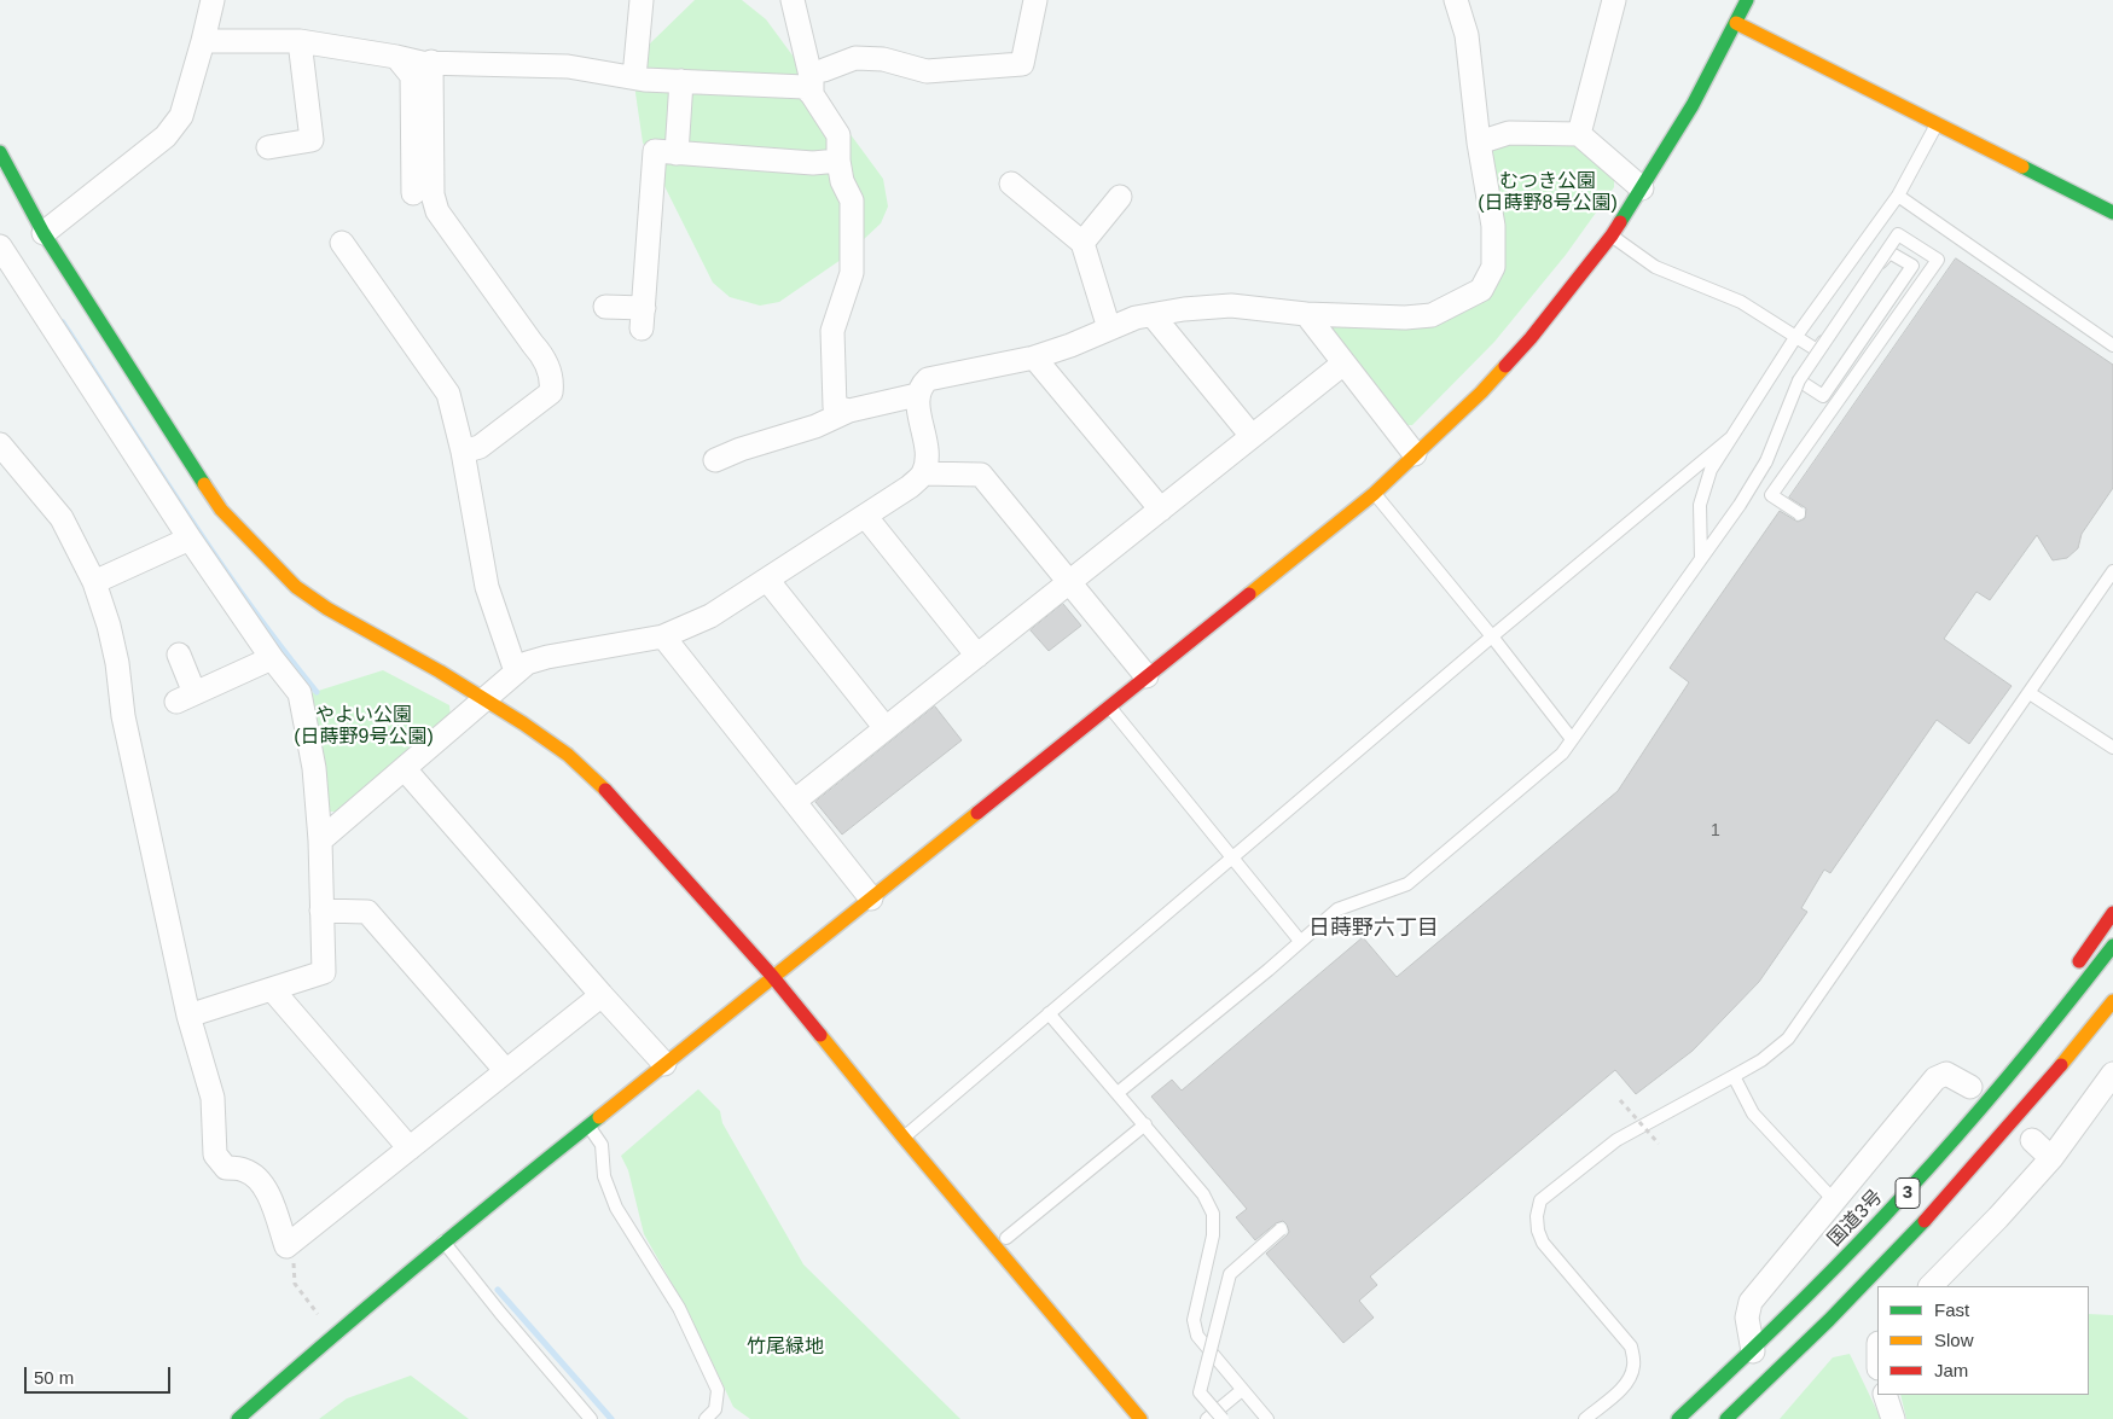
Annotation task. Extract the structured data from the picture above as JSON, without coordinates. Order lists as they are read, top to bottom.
{
  "streets": {
    "main road": ["3", "国道3号"]
  },
  "districts": ["日蒔野六丁目"],
  "parks": ["むつき公園 (日蒔野8号公園)", "やよい公園 (日蒔野9号公園)", "竹尾緑地"],
  "house_numbers": ["1"],
  "legend": ["Fast", "Slow", "Jam"],
  "scale_bar": "50 m"
}
